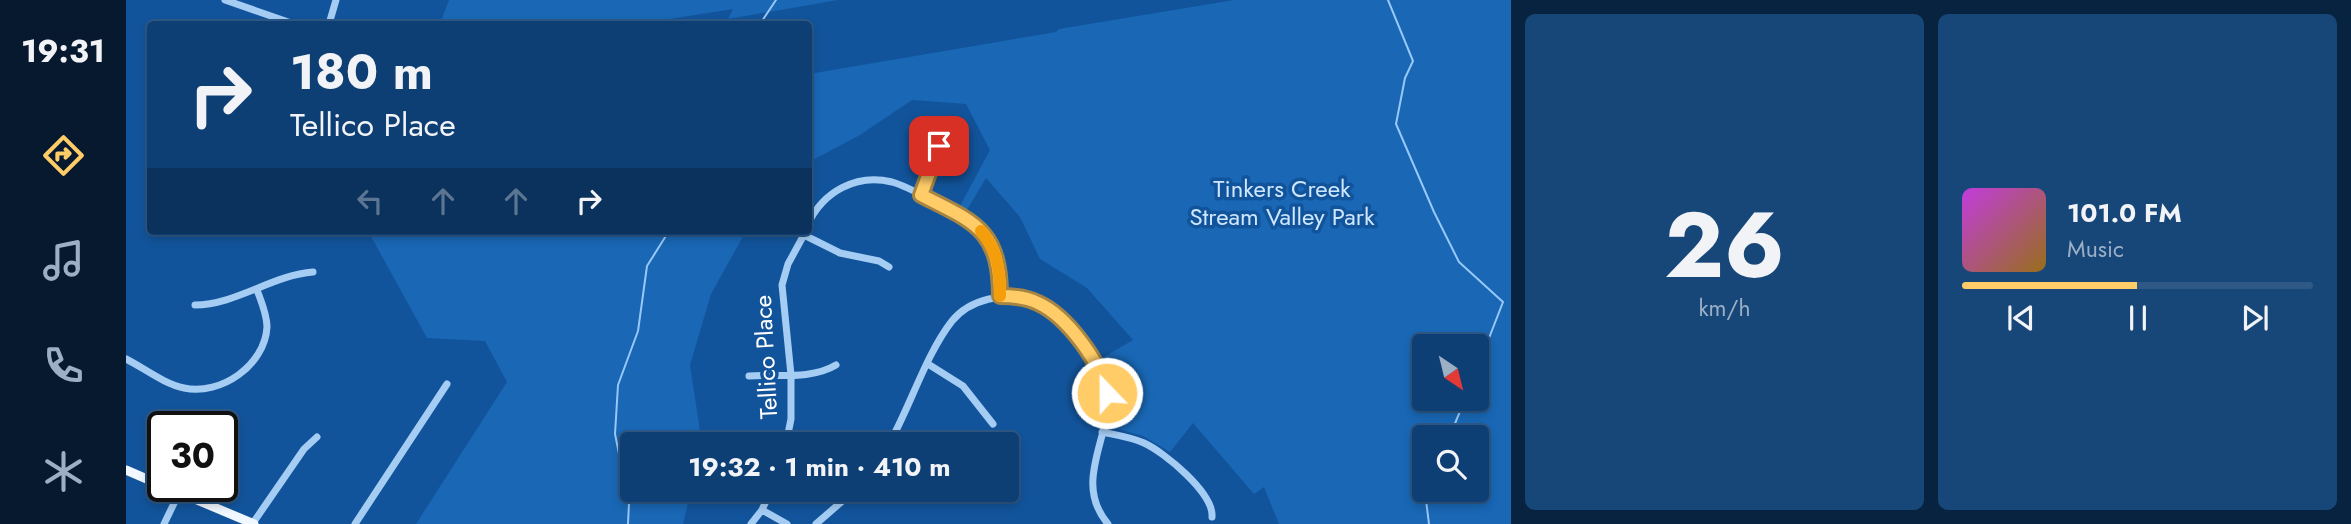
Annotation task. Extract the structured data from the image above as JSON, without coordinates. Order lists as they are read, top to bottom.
{
  "streets": {
    "street": ["Tellico Place"]
  },
  "parks": ["Tinkers Creek Stream Valley Park"],
  "north": "bottom right",
  "page": {
    "tabs": "19:31",
    "tile": ["26", "km/h"],
    "turn": ["180 m", "Tellico Place"],
    "song": ["101.0 FM", "Music"],
    "limit": "30",
    "trip": "19:32 · 1 min · 410 m"
  }
}
